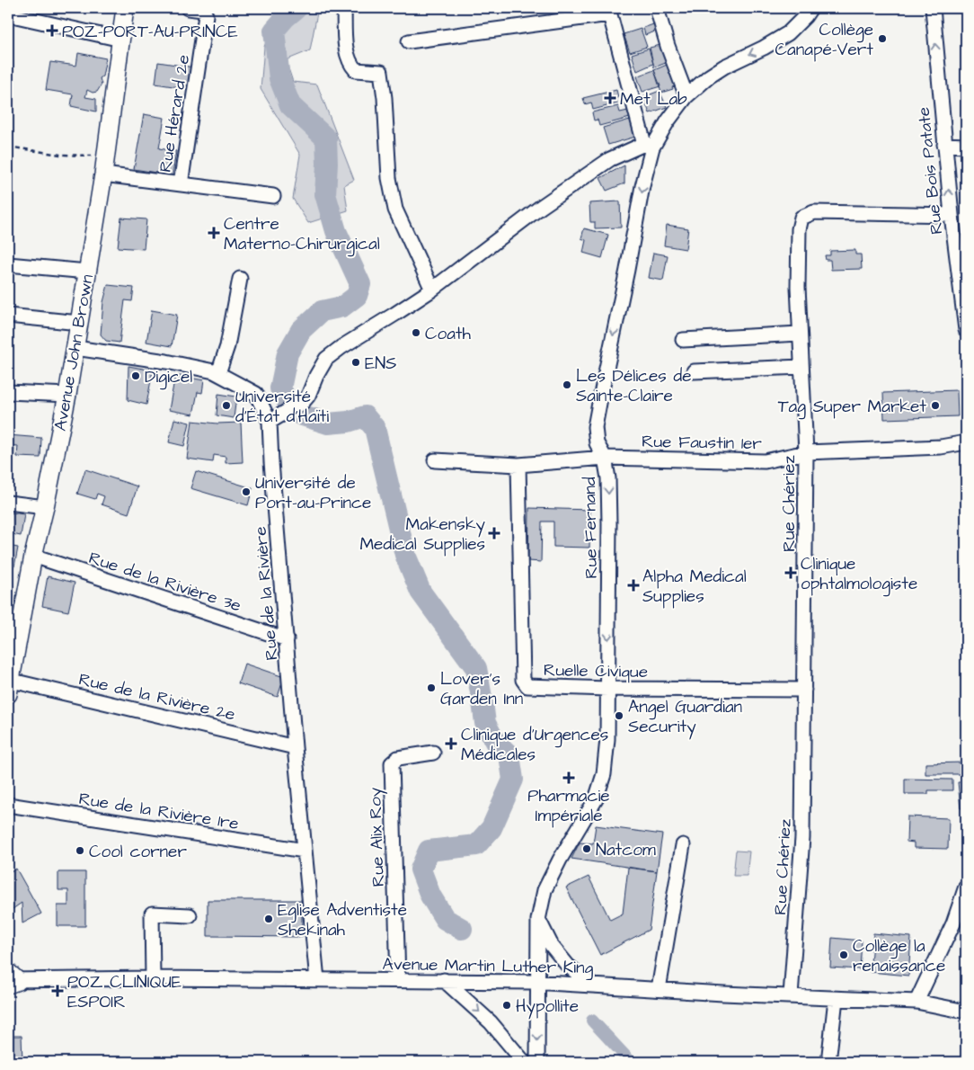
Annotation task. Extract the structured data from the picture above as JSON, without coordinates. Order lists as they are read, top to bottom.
{
  "streets": {
    "main road": ["Avenue John Brown"],
    "street": [
      "Rue Hérard 2e",
      "Rue Bois Patate",
      "Rue Faustin 1er",
      "Rue Chériez",
      "Rue Fernand",
      "Rue de la Rivière 3e",
      "Rue de la Rivière",
      "Ruelle Civique",
      "Rue de la Rivière 2e",
      "Rue de la Rivière 1re",
      "Rue Alix Roy",
      "Avenue Martin Luther King"
    ]
  },
  "crossings": [
    ["Rue Bois Patate", "Rue Chériez"],
    ["Avenue John Brown", "Rue de la Rivière 3e"],
    ["Avenue John Brown", "Rue de la Rivière"],
    ["Avenue John Brown", "Rue de la Rivière 2e"],
    ["Rue Faustin 1er", "Rue Chériez"],
    ["Rue Faustin 1er", "Rue Fernand"],
    ["Rue Faustin 1er", "Ruelle Civique"],
    ["Rue Chériez", "Ruelle Civique"],
    ["Rue Chériez", "Avenue Martin Luther King"],
    ["Rue Fernand", "Ruelle Civique"],
    ["Rue Fernand", "Avenue Martin Luther King"],
    ["Rue de la Rivière 3e", "Rue de la Rivière"],
    ["Rue de la Rivière", "Rue de la Rivière 2e"],
    ["Rue de la Rivière", "Rue de la Rivière 1re"],
    ["Rue de la Rivière", "Avenue Martin Luther King"],
    ["Rue Alix Roy", "Avenue Martin Luther King"]
  ],
  "one_way": ["Rue Bois Patate", "Rue Fernand"],
  "places": {
    "health": [
      "POZ-PORT-AU-PRINCE",
      "Met Lab",
      "Centre Materno-Chirurgical",
      "Makensky Medical Supplies",
      "Clinique ophtalmologiste",
      "Alpha Medical Supplies",
      "Clinique d’Urgences Médicales",
      "Pharmacie Impériale",
      "POZ CLINIQUE ESPOIR"
    ],
    "other": [
      "Collège Canapé-Vert",
      "Coath",
      "ENS",
      "Digicel",
      "Les Délices de Sainte-Claire",
      "Université d'État d'Haïti",
      "Tag Super Market",
      "Université de Port-au-Prince",
      "Lover’s Garden Inn",
      "Angel Guardian Security",
      "Natcom",
      "Cool corner",
      "Eglise Adventiste Shekinah",
      "Collège la renaissance",
      "Hypollite"
    ]
  }
}
